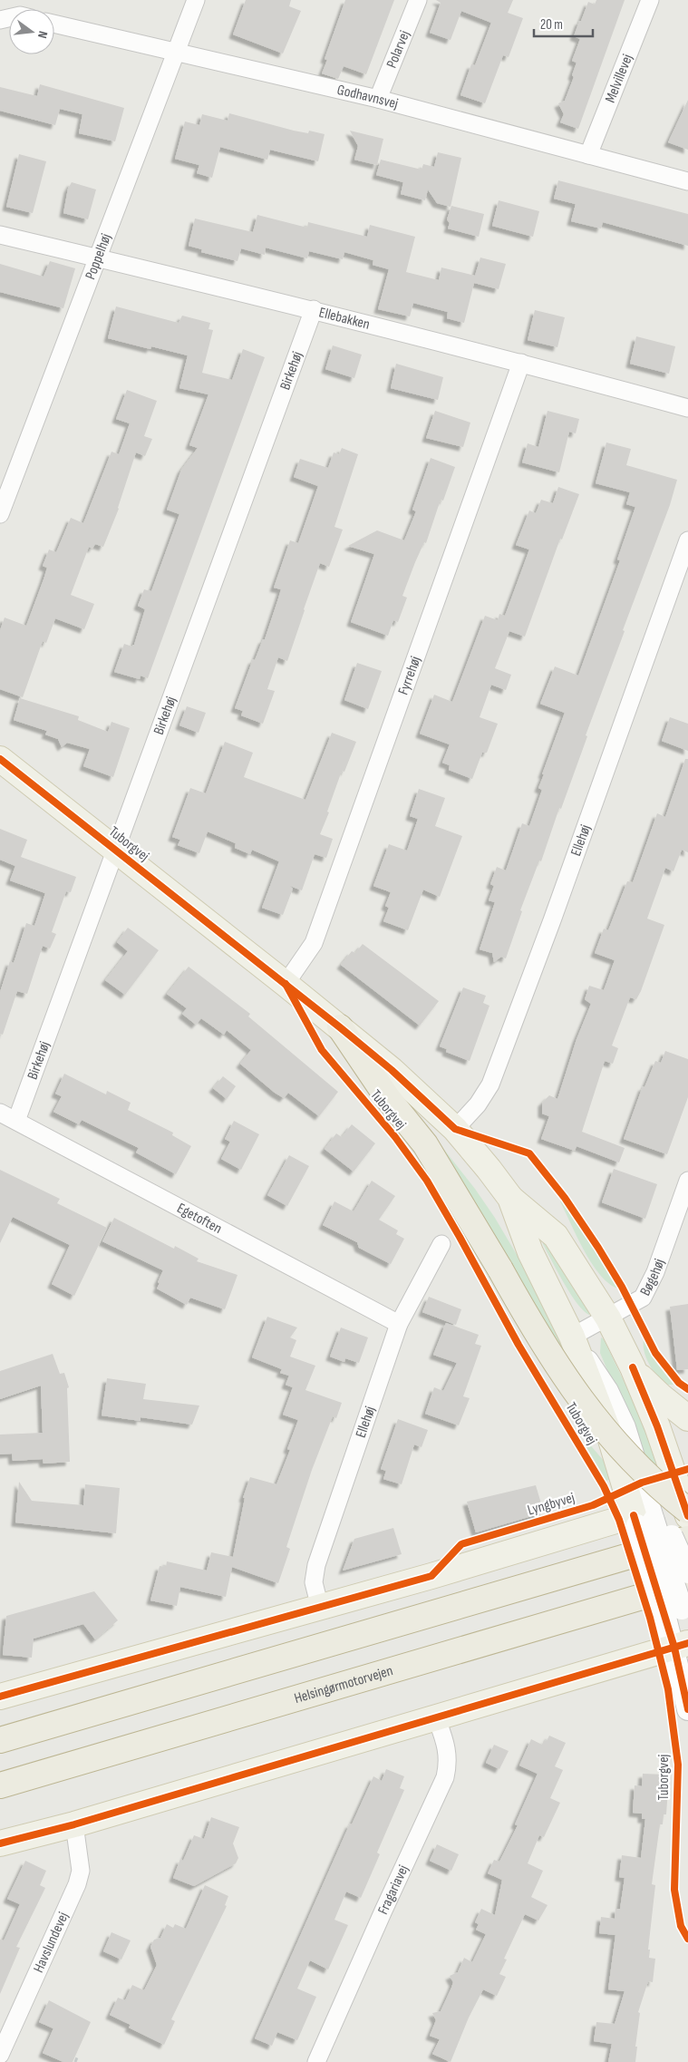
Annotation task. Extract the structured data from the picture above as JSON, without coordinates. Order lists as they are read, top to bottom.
{
  "streets": {
    "highway": ["Helsingørmotorvejen"],
    "main road": ["Tuborgvej"],
    "street": [
      "Polarvej",
      "Melvillevej",
      "Godhavnsvej",
      "Poppelhøj",
      "Ellebakken",
      "Birkehøj",
      "Fyrrehøj",
      "Ellehøj",
      "Egetoften",
      "Bøgehøj",
      "Fragariavej",
      "Havslundevej"
    ],
    "cycle path": ["Lyngbyvej"]
  },
  "crossings": [
    ["Polarvej", "Godhavnsvej"],
    ["Melvillevej", "Godhavnsvej"],
    ["Godhavnsvej", "Poppelhøj"],
    ["Poppelhøj", "Ellebakken"],
    ["Ellebakken", "Birkehøj"],
    ["Ellebakken", "Fyrrehøj"],
    ["Birkehøj", "Tuborgvej"],
    ["Birkehøj", "Egetoften"],
    ["Fyrrehøj", "Tuborgvej"],
    ["Ellehøj", "Tuborgvej"],
    ["Ellehøj", "Egetoften"],
    ["Tuborgvej", "Bøgehøj"]
  ],
  "scale_bar": "20 m",
  "north": "right"
}
